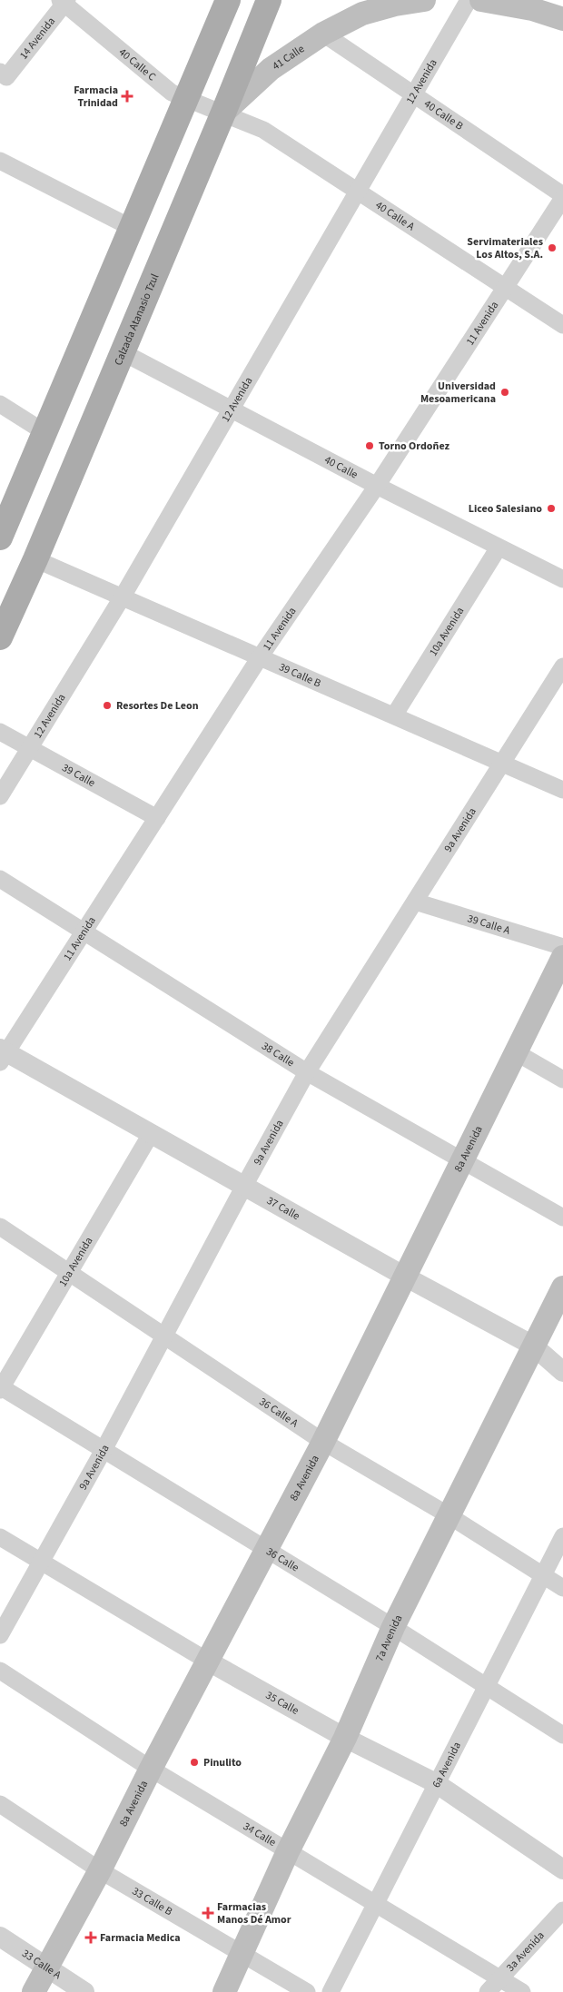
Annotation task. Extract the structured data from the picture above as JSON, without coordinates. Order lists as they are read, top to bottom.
{
  "streets": {
    "main road": [
      "41 Calle",
      "Calzada Atanasio Tzul",
      "8a Avenida",
      "7a Avenida"
    ],
    "street": [
      "14 Avenida",
      "40 Calle C",
      "12 Avenida",
      "40 Calle B",
      "40 Calle A",
      "11 Avenida",
      "40 Calle",
      "10a Avenida",
      "39 Calle B",
      "39 Calle",
      "9a Avenida",
      "39 Calle A",
      "38 Calle",
      "37 Calle",
      "36 Calle A",
      "36 Calle",
      "35 Calle",
      "6a Avenida",
      "34 Calle",
      "33 Calle B",
      "3a Avenida",
      "33 Calle A"
    ]
  },
  "crossings": [
    ["14 Avenida", "40 Calle C"],
    ["41 Calle", "40 Calle C"],
    ["41 Calle", "40 Calle B"],
    ["41 Calle", "40 Calle A"],
    ["41 Calle", "Calzada Atanasio Tzul"],
    ["40 Calle C", "40 Calle A"],
    ["40 Calle C", "Calzada Atanasio Tzul"],
    ["12 Avenida", "40 Calle B"],
    ["12 Avenida", "40 Calle A"],
    ["12 Avenida", "40 Calle"],
    ["12 Avenida", "39 Calle B"],
    ["12 Avenida", "39 Calle"],
    ["40 Calle B", "11 Avenida"],
    ["40 Calle A", "Calzada Atanasio Tzul"],
    ["40 Calle A", "11 Avenida"],
    ["Calzada Atanasio Tzul", "40 Calle"],
    ["Calzada Atanasio Tzul", "39 Calle B"],
    ["11 Avenida", "40 Calle"],
    ["11 Avenida", "39 Calle B"],
    ["11 Avenida", "39 Calle"],
    ["11 Avenida", "38 Calle"],
    ["11 Avenida", "37 Calle"],
    ["40 Calle", "10a Avenida"],
    ["10a Avenida", "39 Calle B"],
    ["10a Avenida", "37 Calle"],
    ["10a Avenida", "36 Calle A"],
    ["10a Avenida", "36 Calle"],
    ["39 Calle B", "9a Avenida"],
    ["9a Avenida", "39 Calle A"],
    ["9a Avenida", "38 Calle"],
    ["9a Avenida", "37 Calle"],
    ["9a Avenida", "36 Calle A"],
    ["9a Avenida", "36 Calle"],
    ["9a Avenida", "35 Calle"],
    ["38 Calle", "8a Avenida"],
    ["8a Avenida", "37 Calle"],
    ["8a Avenida", "36 Calle A"],
    ["8a Avenida", "36 Calle"],
    ["8a Avenida", "35 Calle"],
    ["8a Avenida", "34 Calle"],
    ["8a Avenida", "33 Calle B"],
    ["8a Avenida", "33 Calle A"],
    ["37 Calle", "7a Avenida"],
    ["36 Calle A", "7a Avenida"],
    ["36 Calle A", "6a Avenida"],
    ["36 Calle", "7a Avenida"],
    ["36 Calle", "6a Avenida"],
    ["7a Avenida", "35 Calle"],
    ["7a Avenida", "34 Calle"],
    ["7a Avenida", "33 Calle B"],
    ["35 Calle", "6a Avenida"],
    ["6a Avenida", "34 Calle"],
    ["34 Calle", "3a Avenida"]
  ],
  "places": {
    "health": ["Farmacia Trinidad", "Farmacias Manos Dé Amor", "Farmacia Medica"],
    "other": [
      "Servimateriales Los Altos, S.A.",
      "Universidad Mesoamericana",
      "Torno Ordoñez",
      "Liceo Salesiano",
      "Resortes De Leon",
      "Pinulito"
    ]
  }
}
